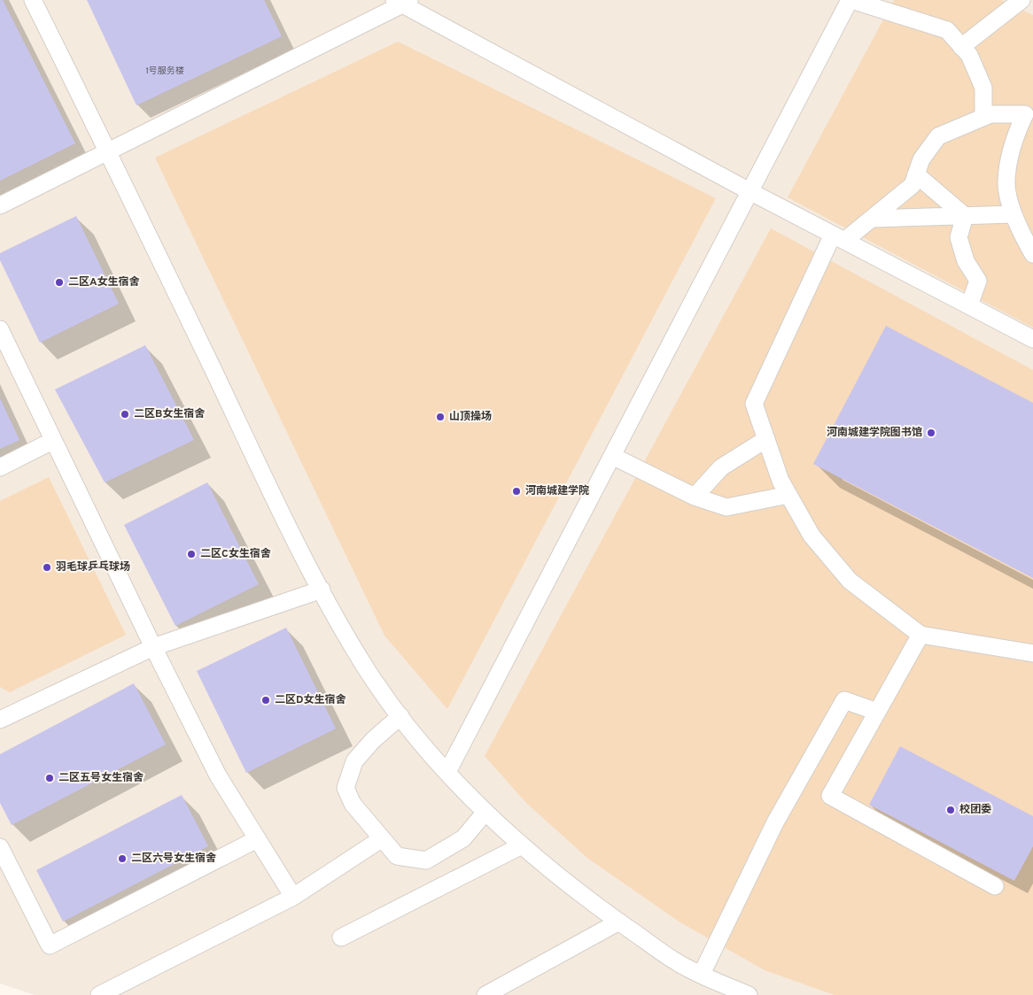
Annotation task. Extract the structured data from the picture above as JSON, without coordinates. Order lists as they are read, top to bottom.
{
  "places": [
    "二区A女生宿舍",
    "二区B女生宿舍",
    "山顶操场",
    "河南城建学院图书馆",
    "河南城建学院",
    "二区C女生宿舍",
    "羽毛球乒乓球场",
    "二区D女生宿舍",
    "二区五号女生宿舍",
    "校团委",
    "二区六号女生宿舍"
  ],
  "house_numbers": ["1号服务楼"]
}
